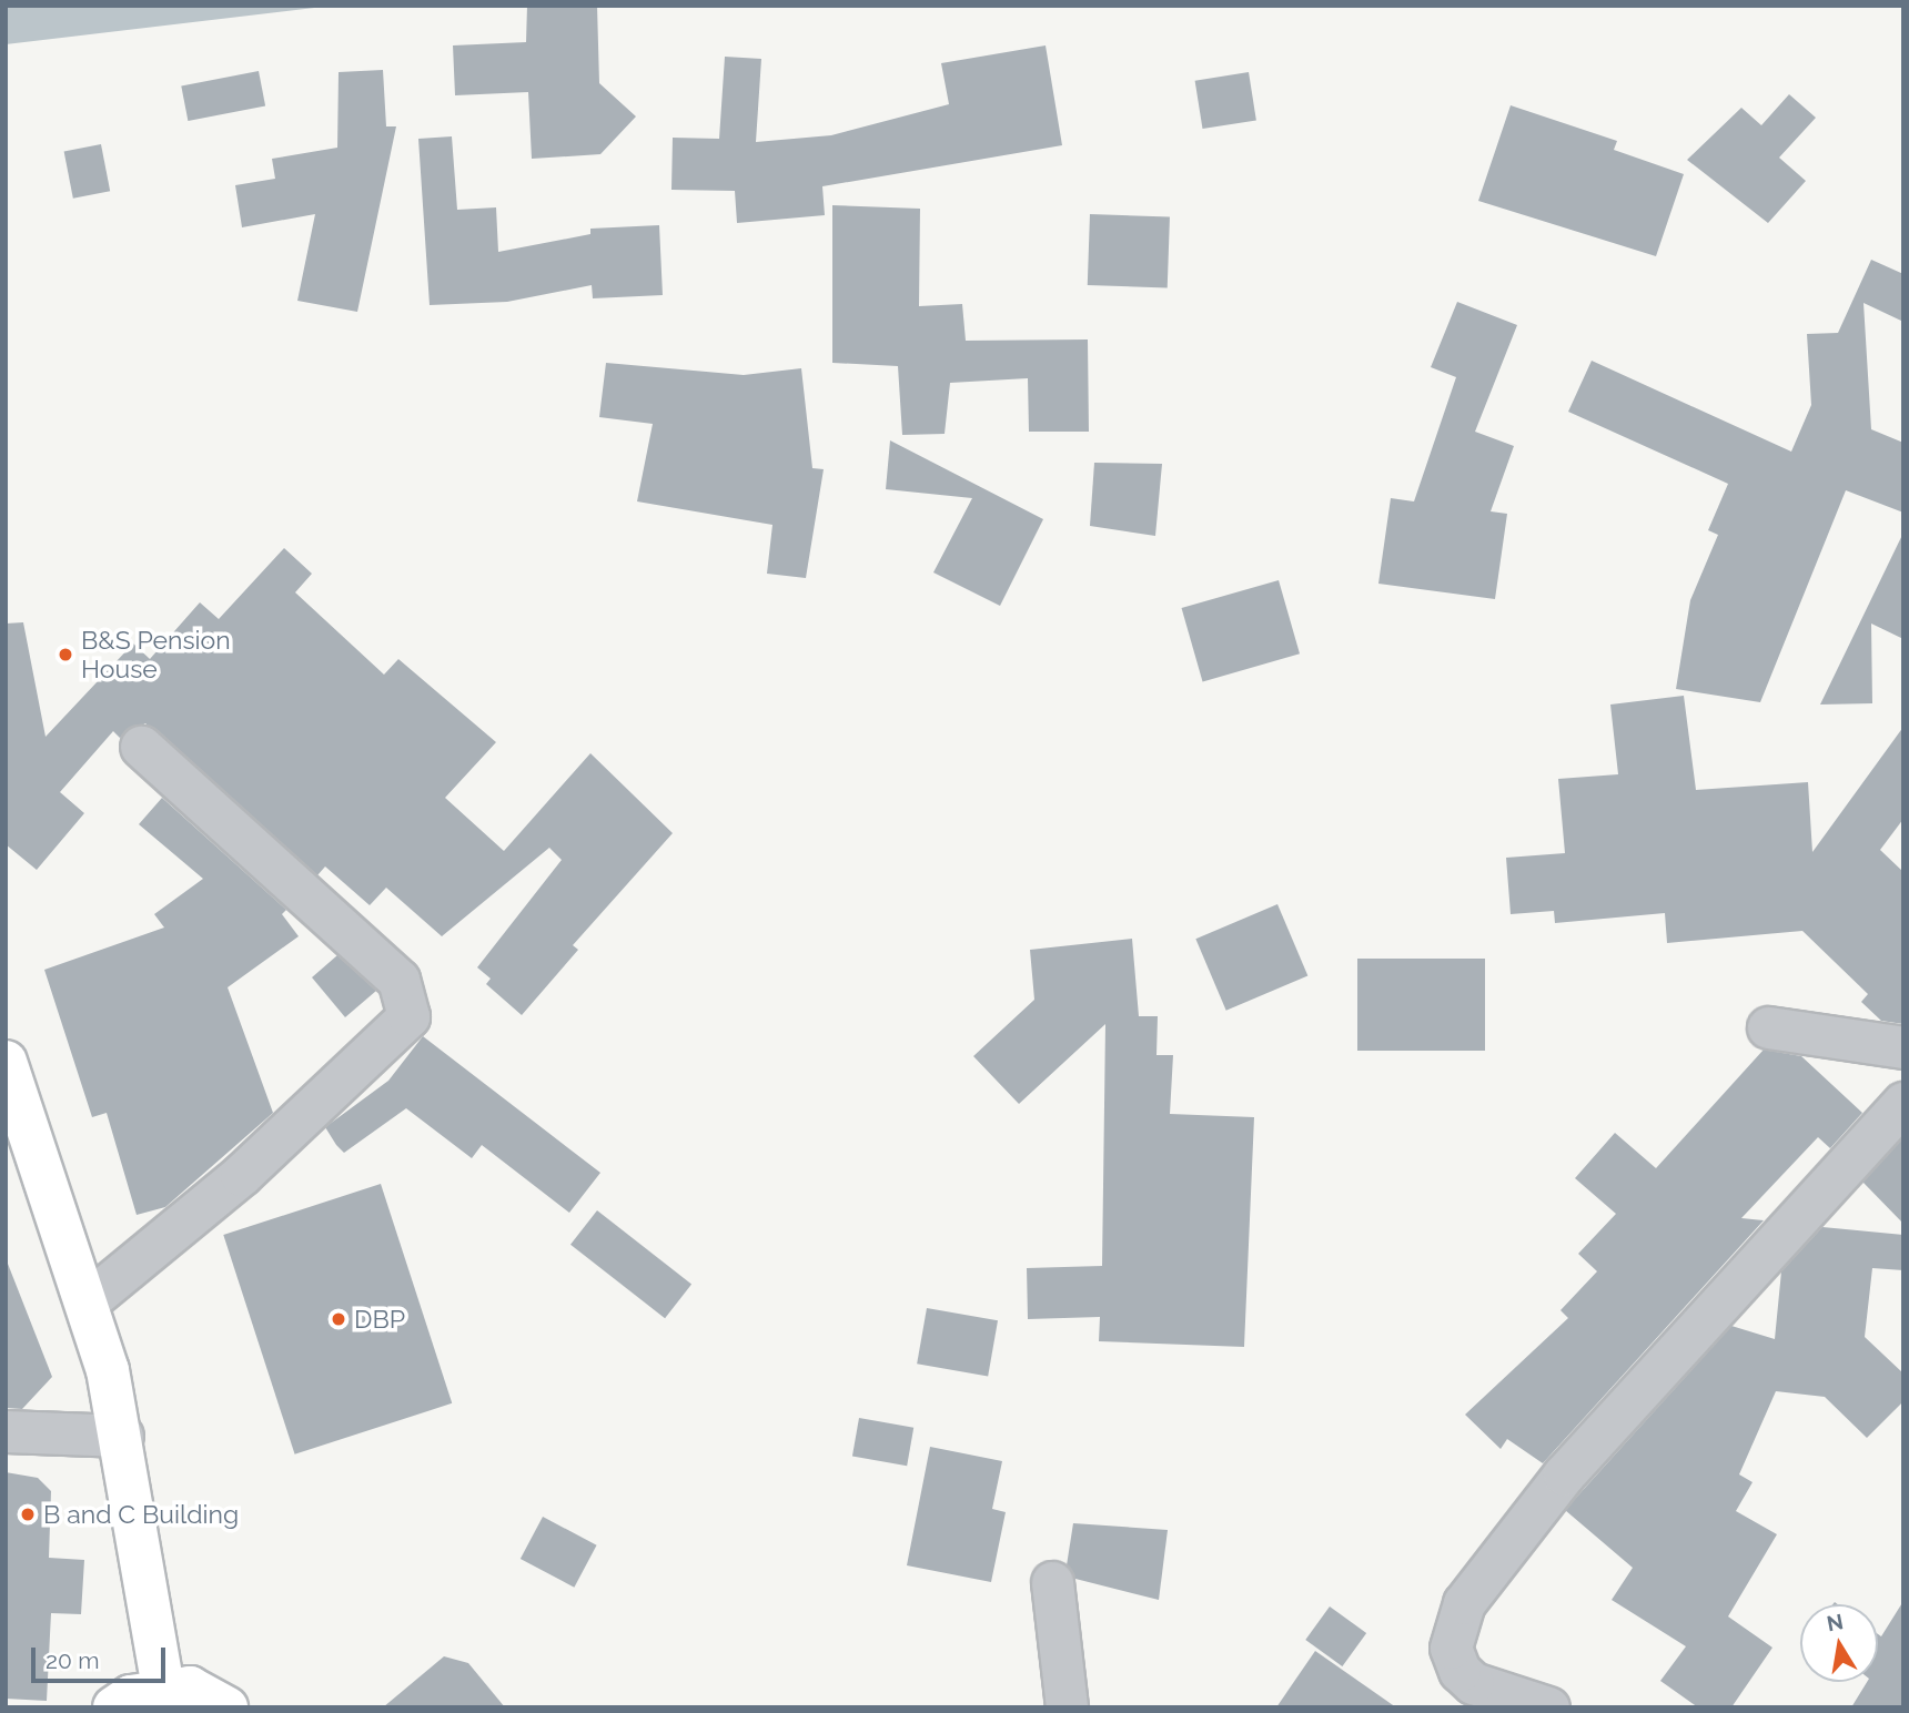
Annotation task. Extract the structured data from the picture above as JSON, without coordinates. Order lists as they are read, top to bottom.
{
  "places": ["B&S Pension House", "DBP", "B and C Building"],
  "scale_bar": "20 m",
  "north": "top"
}
